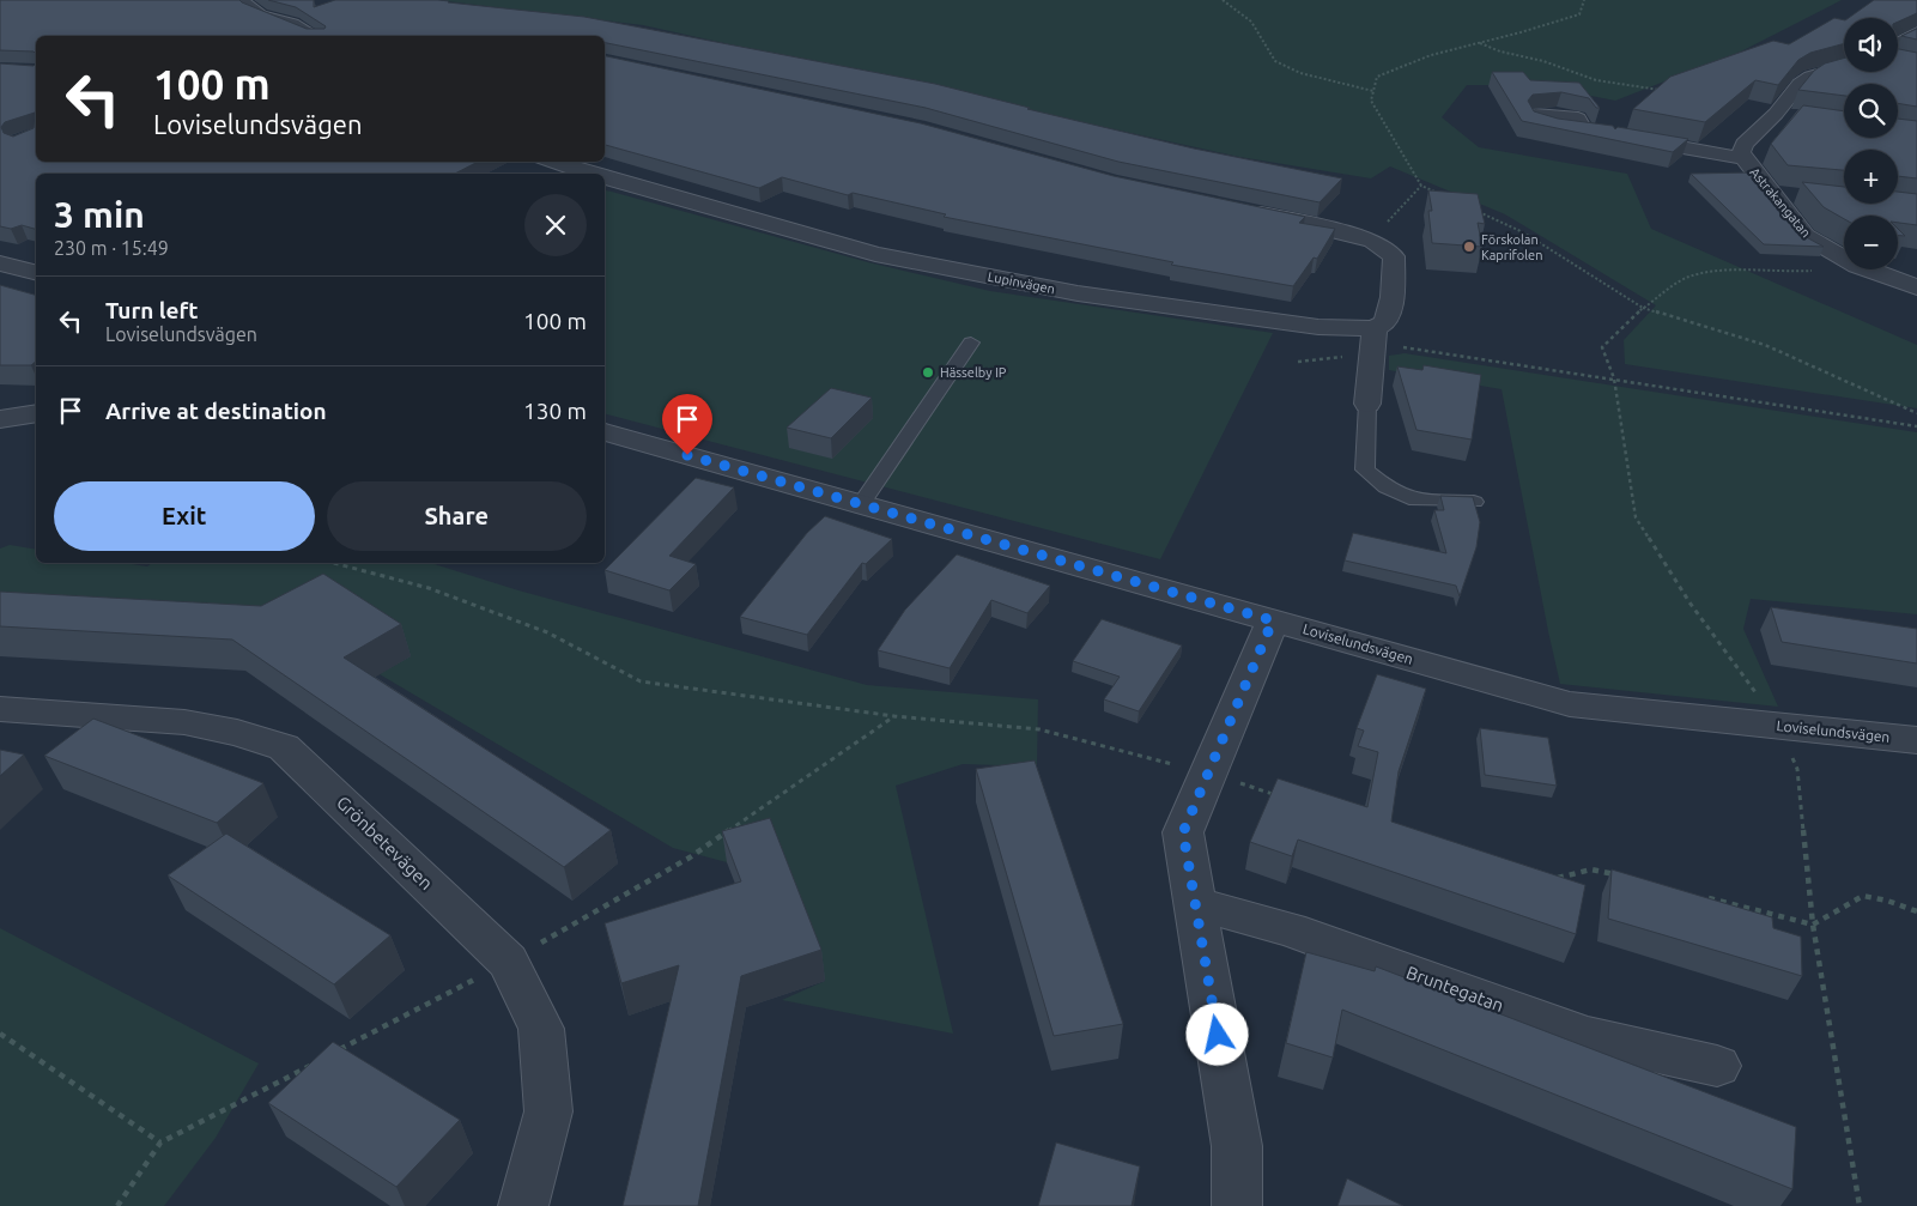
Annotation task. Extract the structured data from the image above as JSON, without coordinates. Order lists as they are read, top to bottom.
{
  "streets": {
    "street": [
      "Astrakangatan",
      "Lupinvägen",
      "Loviselundsvägen",
      "Grönbetevägen",
      "Bruntegatan"
    ]
  },
  "places": ["Förskolan Kaprifolen", "Hässelby IP"],
  "page": {
    "map_buttons": ["+", "−"],
    "turn": ["100 m", "Loviselundsvägen"],
    "heading": ["3 min", "230 m · 15:49"],
    "list": [
      {
        "name": "Turn left",
        "note": "Loviselundsvägen",
        "value": "100 m"
      },
      {
        "name": "Arrive at destination",
        "value": "130 m"
      }
    ],
    "buttons": ["Exit", "Share"]
  }
}
